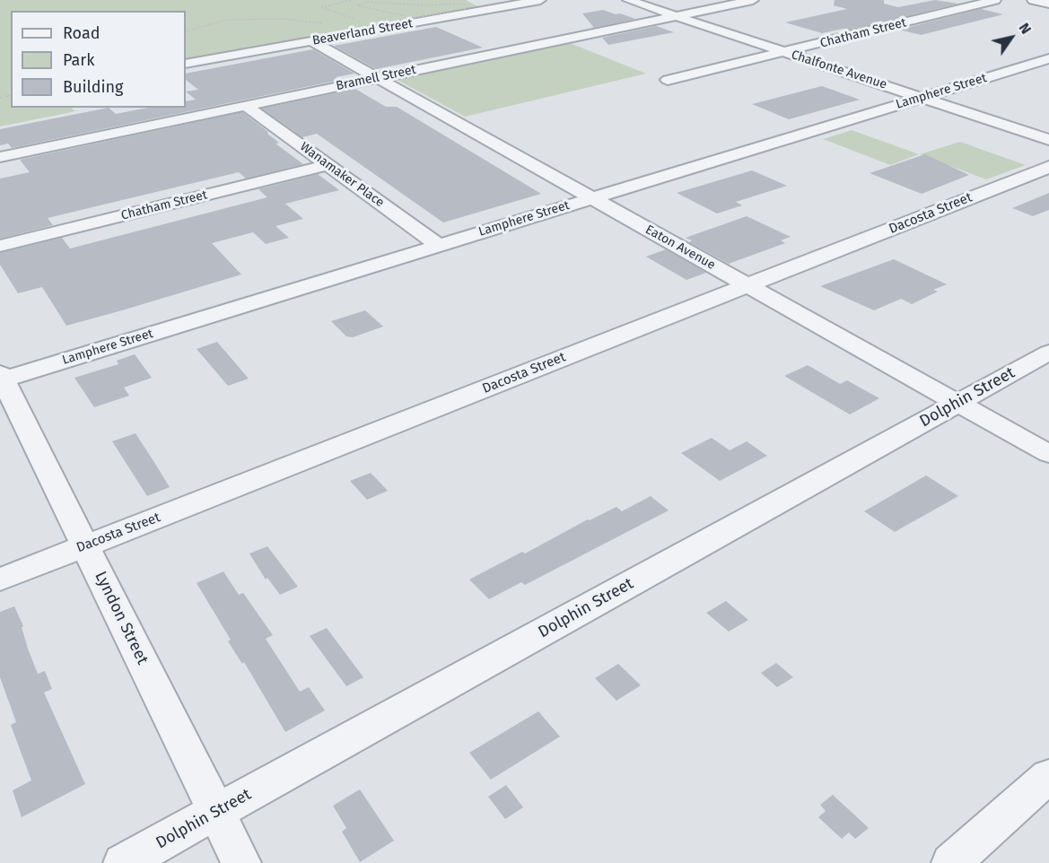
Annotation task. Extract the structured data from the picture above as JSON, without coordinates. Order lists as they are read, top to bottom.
{
  "streets": {
    "street": [
      "Beaverland Street",
      "Chatham Street",
      "Chalfonte Avenue",
      "Bramell Street",
      "Lamphere Street",
      "Wanamaker Place",
      "Dacosta Street",
      "Eaton Avenue",
      "Dolphin Street",
      "Lyndon Street"
    ]
  },
  "crossings": [
    ["Beaverland Street", "Eaton Avenue"],
    ["Chatham Street", "Chalfonte Avenue"],
    ["Chatham Street", "Wanamaker Place"],
    ["Chalfonte Avenue", "Bramell Street"],
    ["Chalfonte Avenue", "Lamphere Street"],
    ["Bramell Street", "Wanamaker Place"],
    ["Bramell Street", "Eaton Avenue"],
    ["Lamphere Street", "Wanamaker Place"],
    ["Lamphere Street", "Eaton Avenue"],
    ["Lamphere Street", "Lyndon Street"],
    ["Dacosta Street", "Eaton Avenue"],
    ["Dacosta Street", "Lyndon Street"],
    ["Eaton Avenue", "Dolphin Street"],
    ["Dolphin Street", "Lyndon Street"]
  ],
  "legend": ["Road", "Park", "Building"],
  "north": "top right"
}
